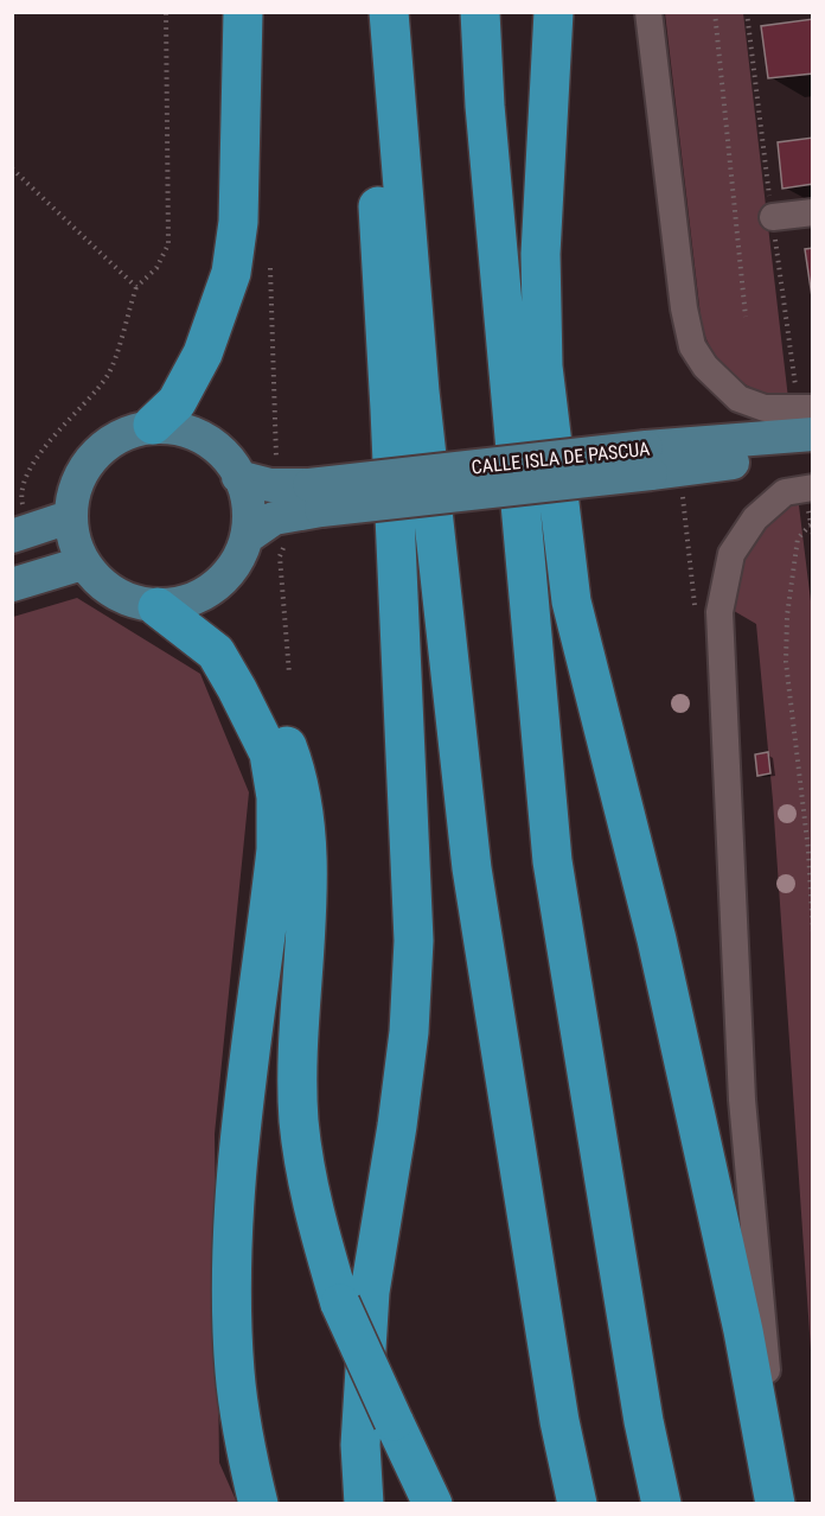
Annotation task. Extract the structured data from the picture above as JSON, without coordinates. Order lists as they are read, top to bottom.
{
  "streets": {
    "main road": ["CALLE ISLA DE PASCUA"]
  }
}
